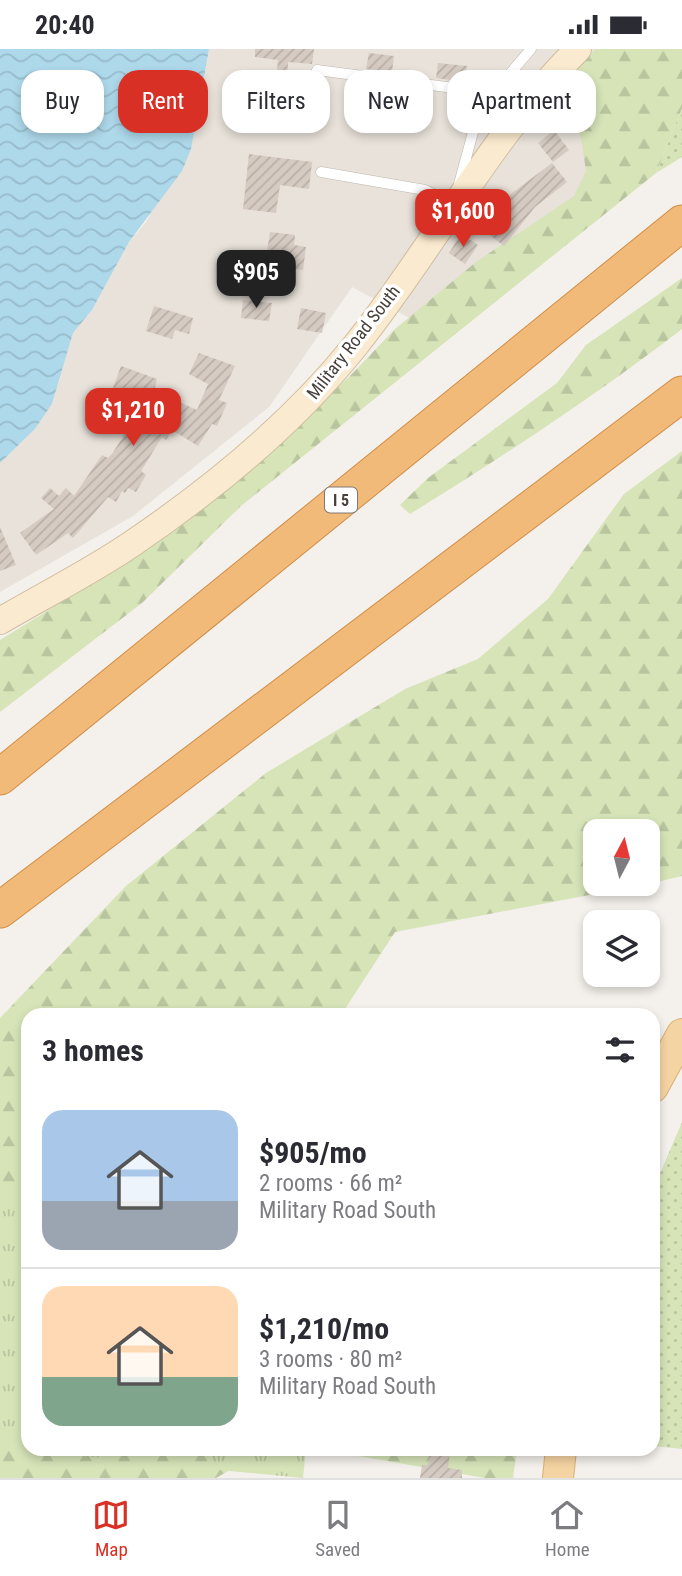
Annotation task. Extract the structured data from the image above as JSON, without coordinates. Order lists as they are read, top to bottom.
{
  "streets": {
    "highway": ["I 5"],
    "main road": ["Military Road South"]
  },
  "north": "top",
  "page": {
    "status": "20:40",
    "chip": [
      "Buy",
      "Rent",
      "Filters",
      "New",
      "Apartment"
    ],
    "price": ["$1,600", "$905", "$1,210"],
    "heading": "3 homes",
    "list": [
      {
        "name": "$905/mo",
        "note": "2 rooms · 66 m² · Military Road South"
      },
      {
        "name": "$1,210/mo",
        "note": "3 rooms · 80 m² · Military Road South"
      }
    ],
    "tabs": ["Map", "Saved", "Home"]
  }
}
